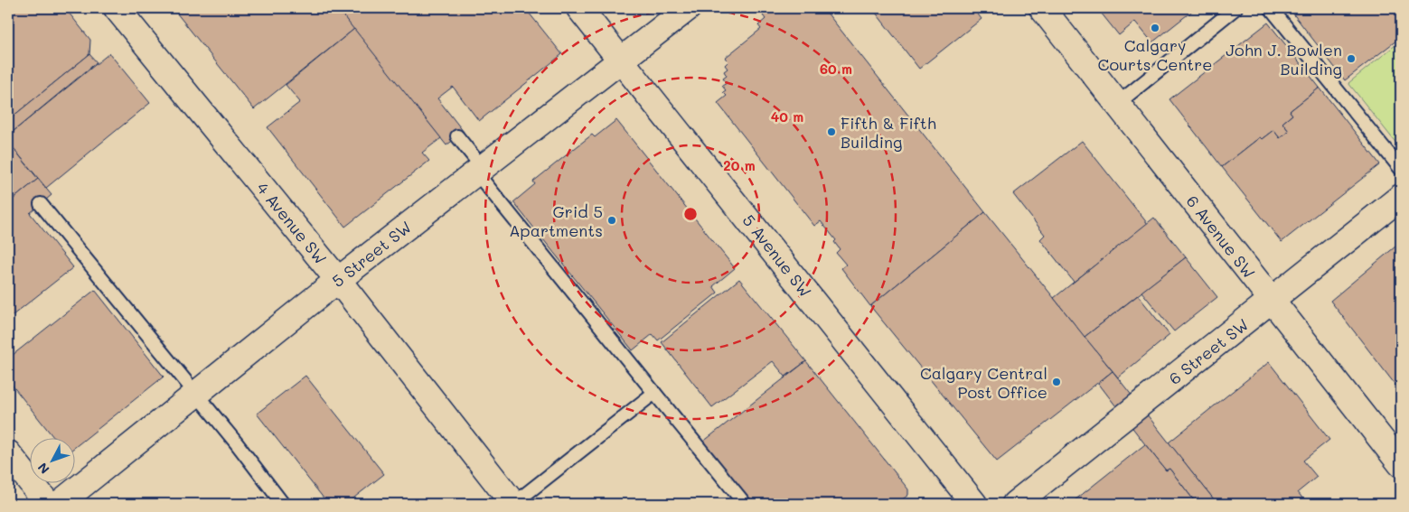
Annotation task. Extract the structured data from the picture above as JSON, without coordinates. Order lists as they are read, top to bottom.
{
  "streets": {
    "main road": [
      "4 Avenue SW",
      "6 Avenue SW",
      "5 Street SW",
      "5 Avenue SW",
      "6 Street SW"
    ]
  },
  "crossings": [
    ["4 Avenue SW", "5 Street SW"],
    ["6 Avenue SW", "6 Street SW"],
    ["5 Street SW", "5 Avenue SW"]
  ],
  "places": [
    "Calgary Courts Centre",
    "John J. Bowlen Building",
    "Fifth & Fifth Building",
    "Grid 5 Apartments",
    "Calgary Central Post Office"
  ],
  "north": "bottom left",
  "rings": ["60 m", "40 m", "20 m"]
}
